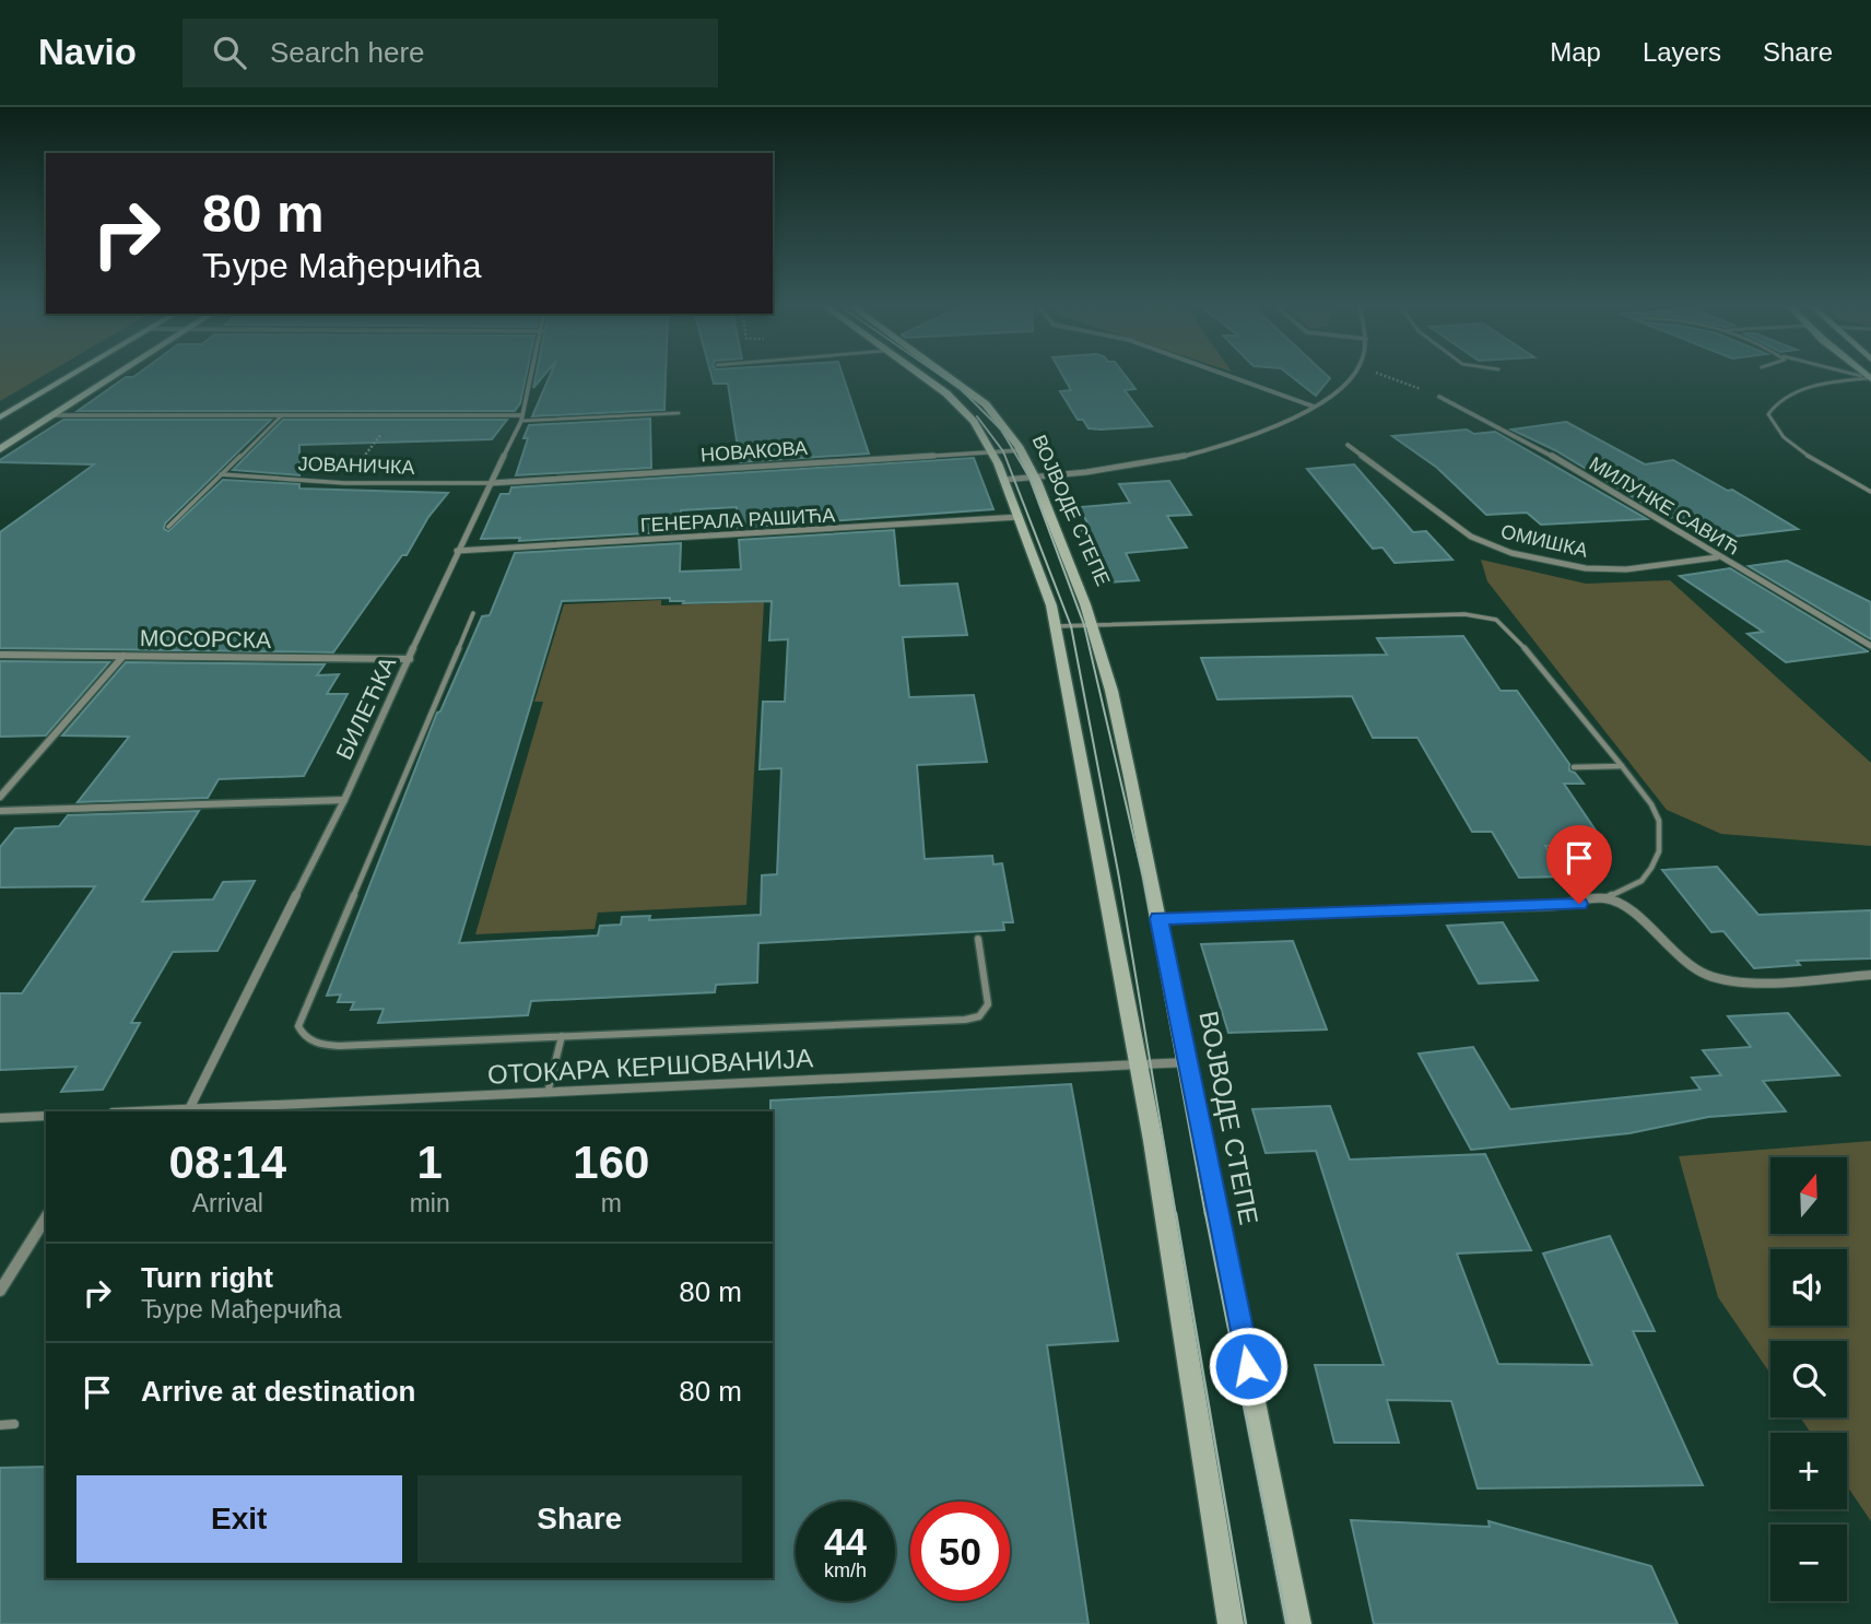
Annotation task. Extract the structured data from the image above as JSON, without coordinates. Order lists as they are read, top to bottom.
{
  "streets": {
    "main road": ["ВОЈВОДЕ СТЕПЕ"],
    "street": [
      "НОВАКОВА",
      "МИЛУНКЕ САВИЋ",
      "ГЕНЕРАЛА РАШИЋА",
      "ОМИШКА",
      "МОСОРСКА",
      "БИЛЕЋКА",
      "ОТОКАРА КЕРШОВАНИЈА"
    ],
    "lane": ["ЈОВАНИЧКА"]
  },
  "crossings": [
    ["НОВАКОВА", "ЈОВАНИЧКА"],
    ["НОВАКОВА", "ВОЈВОДЕ СТЕПЕ"],
    ["НОВАКОВА", "БИЛЕЋКА"],
    ["ЈОВАНИЧКА", "БИЛЕЋКА"],
    ["МИЛУНКЕ САВИЋ", "ОМИШКА"],
    ["ВОЈВОДЕ СТЕПЕ", "ОТОКАРА КЕРШОВАНИЈА"],
    ["ГЕНЕРАЛА РАШИЋА", "БИЛЕЋКА"],
    ["МОСОРСКА", "БИЛЕЋКА"],
    ["БИЛЕЋКА", "ОТОКАРА КЕРШОВАНИЈА"]
  ],
  "north": "top",
  "page": {
    "header": "Navio",
    "search": "Search here",
    "nav": ["Map", "Layers", "Share"],
    "turn": ["80 m", "Ђуре Мађерчића"],
    "eta": [
      "08:14",
      "Arrival",
      "1",
      "min",
      "160",
      "m"
    ],
    "map_buttons": ["+", "−"],
    "list": [
      {
        "name": "Turn right",
        "note": "Ђуре Мађерчића",
        "value": "80 m"
      },
      {
        "name": "Arrive at destination",
        "value": "80 m"
      }
    ],
    "buttons": ["Exit", "Share"],
    "speed": "44 km/h",
    "limit": "50"
  }
}
